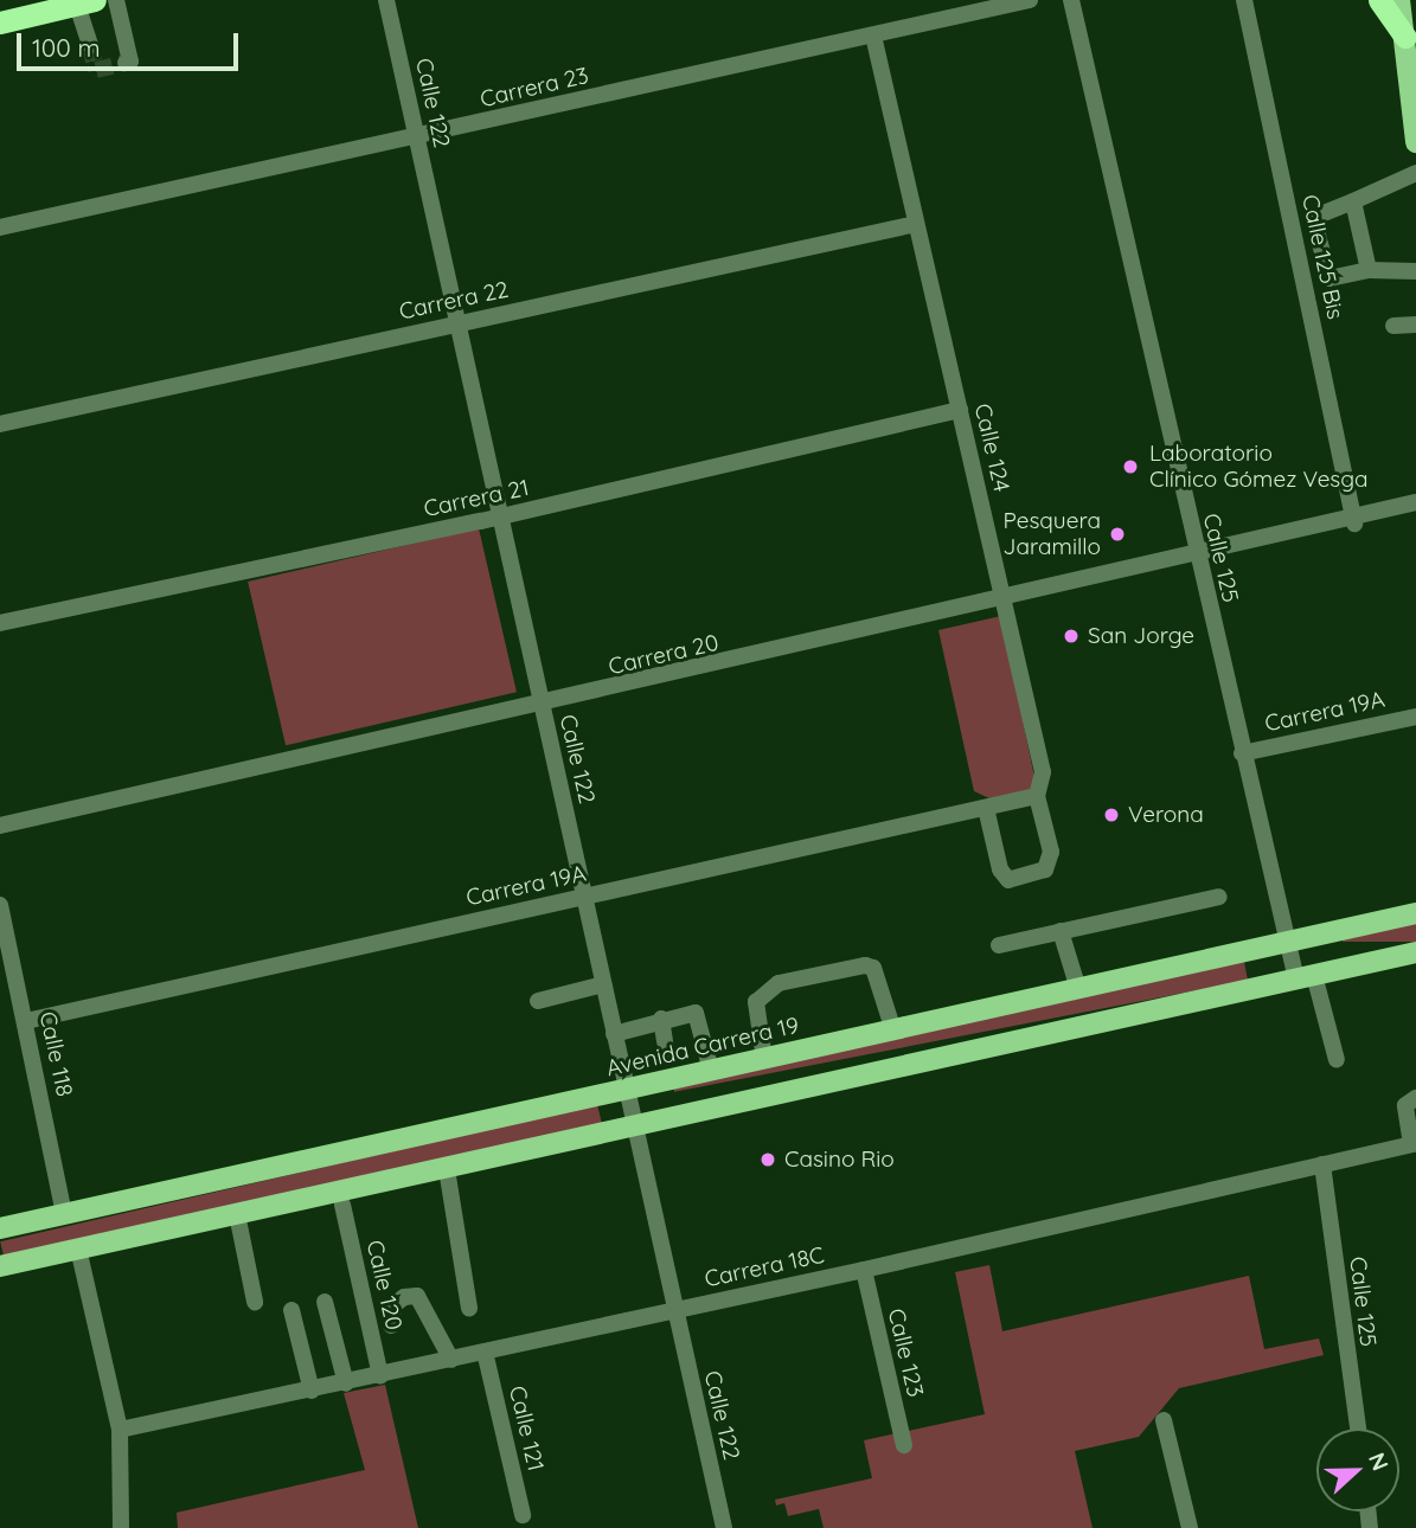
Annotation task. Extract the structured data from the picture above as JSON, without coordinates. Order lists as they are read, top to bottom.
{
  "streets": {
    "main road": ["Avenida Carrera 19"],
    "street": [
      "Carrera 23",
      "Calle 122",
      "Calle 125 Bis",
      "Carrera 22",
      "Calle 124",
      "Carrera 21",
      "Calle 125",
      "Carrera 20",
      "Carrera 19A",
      "Calle 118",
      "Carrera 18C",
      "Calle 120",
      "Calle 123",
      "Calle 121"
    ]
  },
  "crossings": [
    ["Carrera 23", "Calle 122"],
    ["Carrera 23", "Calle 124"],
    ["Calle 122", "Carrera 22"],
    ["Calle 122", "Carrera 21"],
    ["Calle 122", "Carrera 20"],
    ["Calle 122", "Carrera 19A"],
    ["Calle 122", "Avenida Carrera 19"],
    ["Calle 122", "Carrera 18C"],
    ["Calle 125 Bis", "Carrera 20"],
    ["Carrera 22", "Calle 124"],
    ["Calle 124", "Carrera 21"],
    ["Calle 124", "Carrera 20"],
    ["Calle 124", "Carrera 19A"],
    ["Calle 125", "Carrera 20"],
    ["Calle 125", "Carrera 19A"],
    ["Calle 125", "Avenida Carrera 19"],
    ["Calle 125", "Carrera 18C"],
    ["Carrera 19A", "Calle 118"],
    ["Avenida Carrera 19", "Calle 118"],
    ["Carrera 18C", "Calle 120"],
    ["Carrera 18C", "Calle 123"],
    ["Carrera 18C", "Calle 121"]
  ],
  "places": [
    "Laboratorio Clínico Gómez Vesga",
    "Pesquera Jaramillo",
    "San Jorge",
    "Verona",
    "Casino Rio"
  ],
  "scale_bar": "100 m",
  "north": "right"
}
